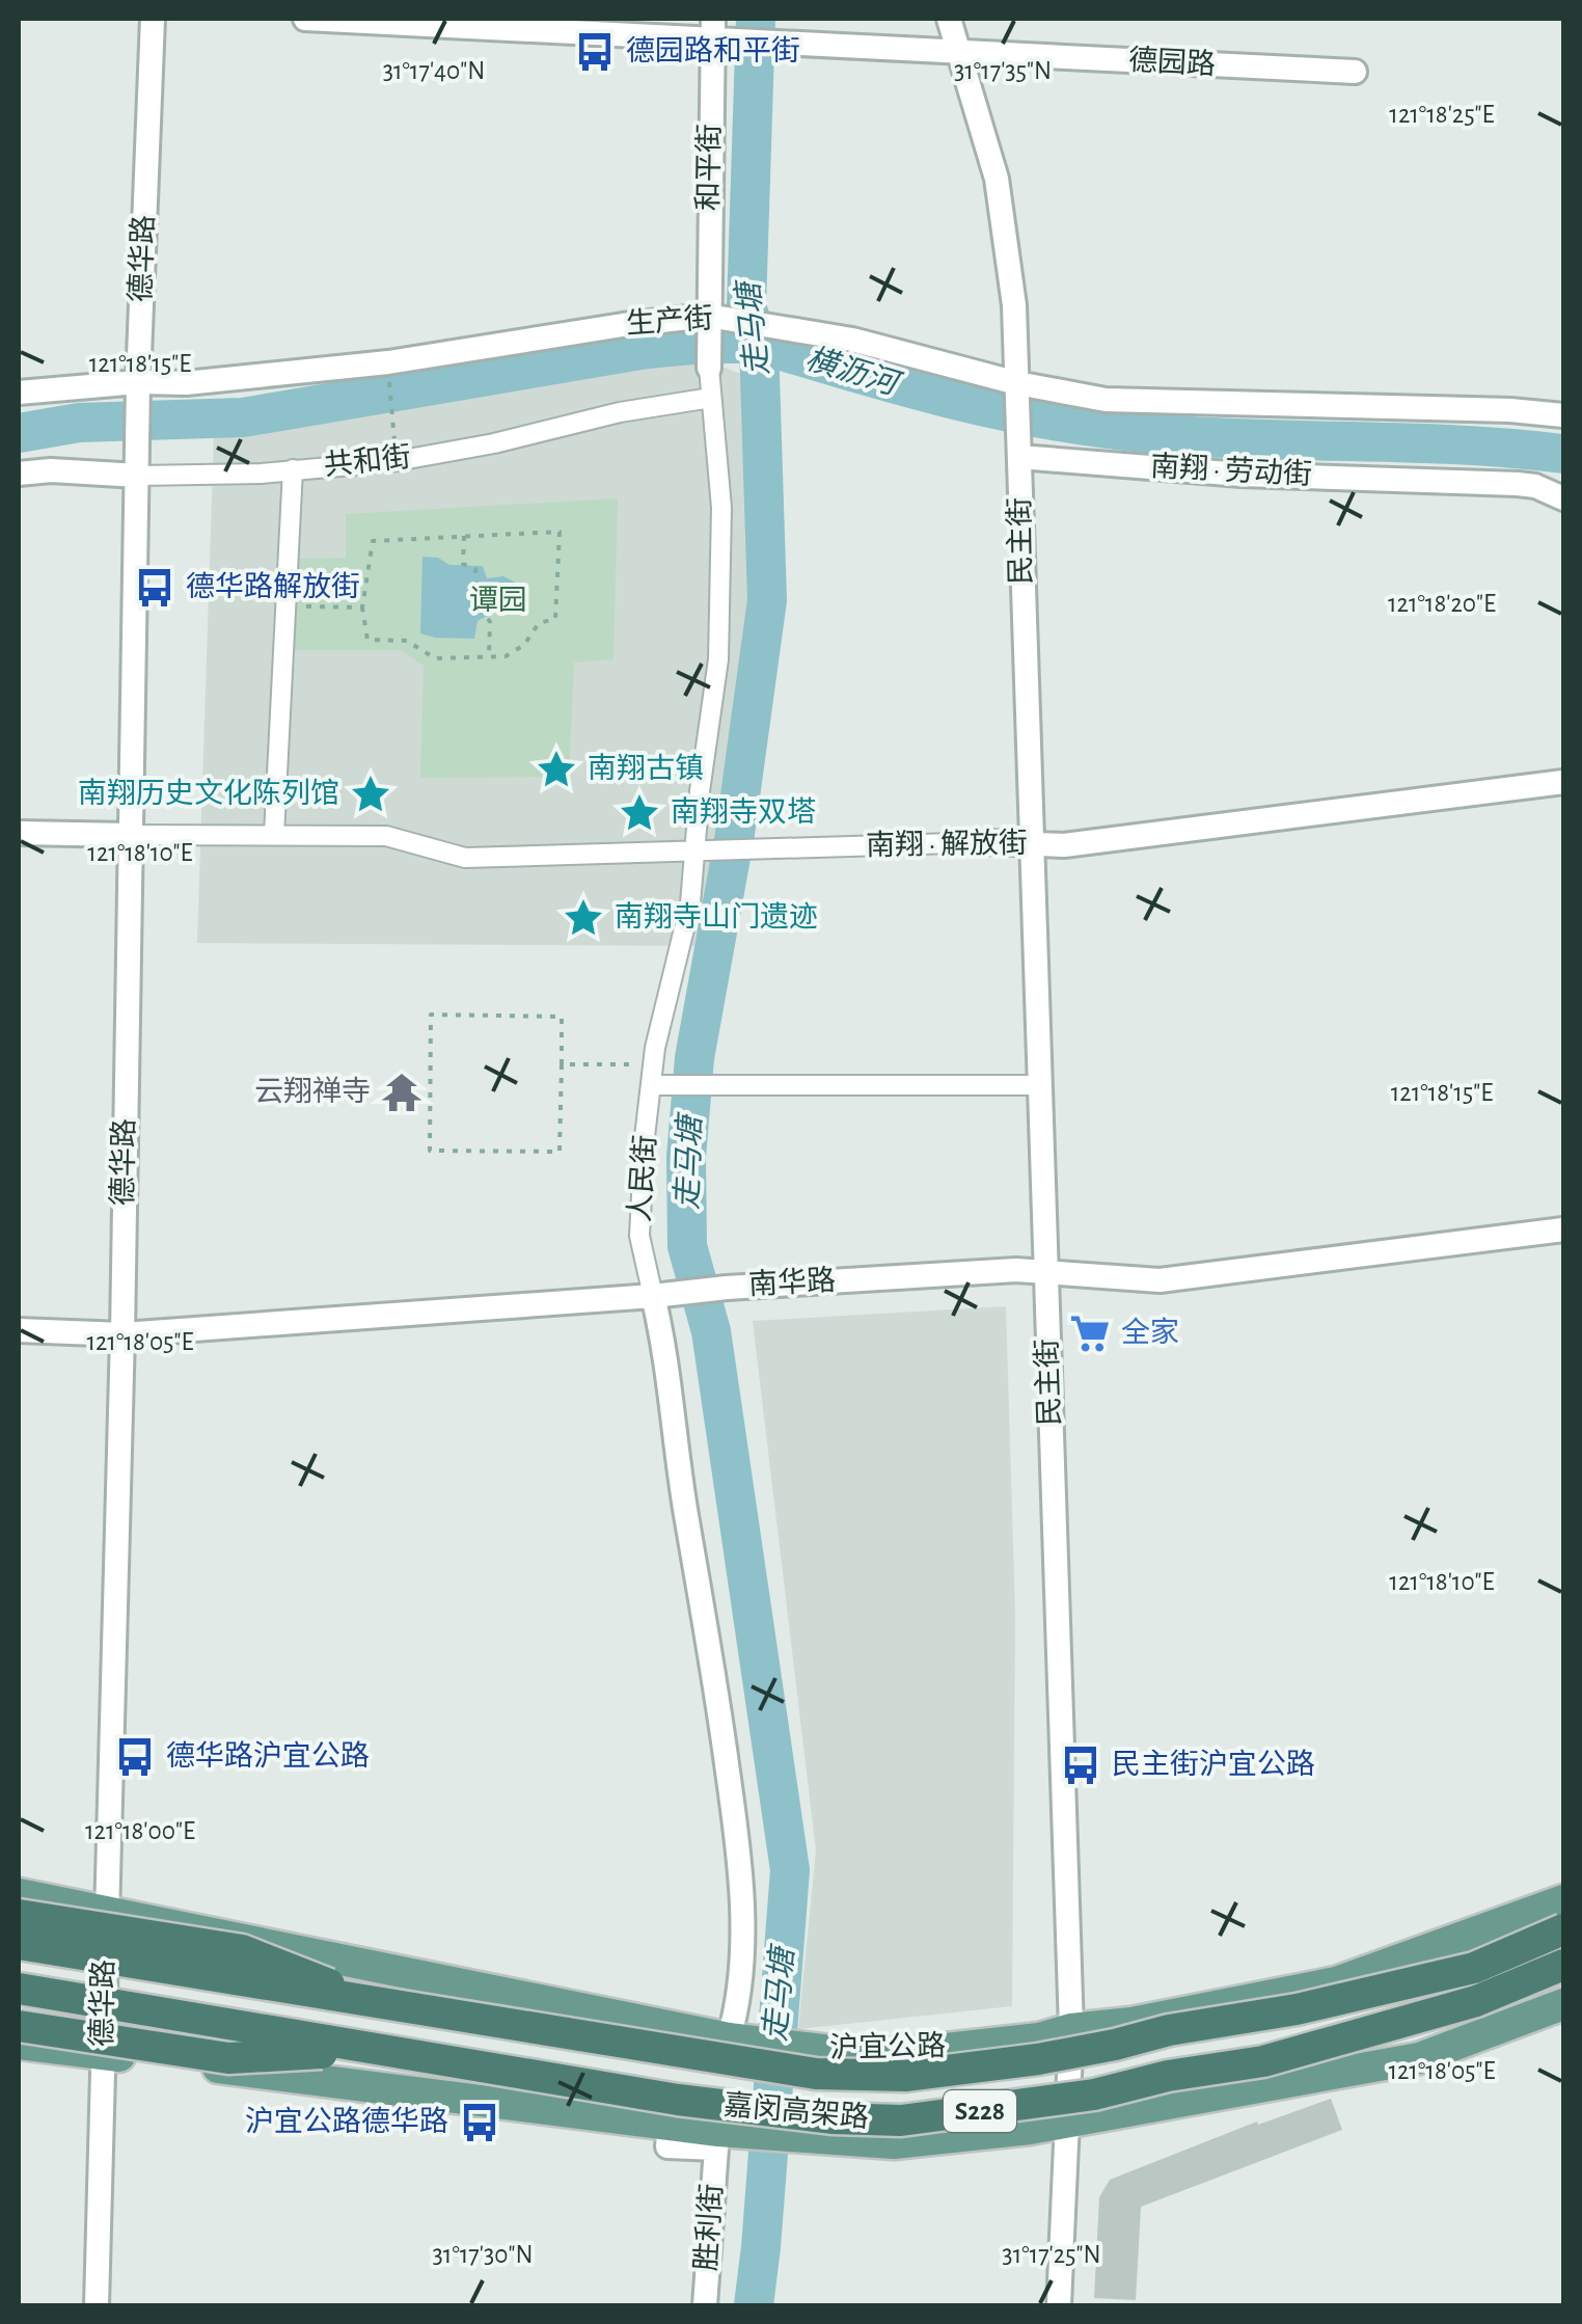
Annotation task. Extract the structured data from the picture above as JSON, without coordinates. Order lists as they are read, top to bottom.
{
  "streets": {
    "highway": ["S228", "嘉闵高架路"],
    "main road": ["沪宜公路"],
    "street": [
      "德园路",
      "和平街",
      "德华路",
      "生产街",
      "共和街",
      "南翔 • 劳动街",
      "民主街",
      "南翔 • 解放街",
      "人民街",
      "南华路",
      "胜利街"
    ]
  },
  "crossings": [
    ["德园路", "和平街"],
    ["和平街", "生产街"],
    ["和平街", "人民街"],
    ["德华路", "生产街"],
    ["德华路", "共和街"],
    ["德华路", "南翔 • 解放街"],
    ["德华路", "南华路"],
    ["德华路", "沪宜公路"],
    ["生产街", "民主街"],
    ["生产街", "人民街"],
    ["共和街", "人民街"],
    ["南翔 • 劳动街", "民主街"],
    ["民主街", "南翔 • 解放街"],
    ["民主街", "南华路"],
    ["民主街", "沪宜公路"],
    ["南翔 • 解放街", "人民街"],
    ["人民街", "南华路"],
    ["人民街", "沪宜公路"]
  ],
  "water": ["走马塘", "横沥河"],
  "parks": ["谭园"],
  "places": {
    "bus stop": [
      "德园路和平街",
      "德华路解放街",
      "德华路沪宜公路",
      "民主街沪宜公路",
      "沪宜公路德华路"
    ],
    "place": [
      "南翔古镇",
      "南翔历史文化陈列馆",
      "南翔寺双塔",
      "南翔寺山门遗迹"
    ],
    "temple": ["云翔禅寺"],
    "supermarket": ["全家"]
  },
  "coordinates": [
    "31°17'40\"N",
    "31°17'35\"N",
    "121°18'25\"E",
    "121°18'15\"E",
    "121°18'20\"E",
    "121°18'10\"E",
    "121°18'05\"E",
    "121°18'00\"E",
    "31°17'30\"N",
    "31°17'25\"N"
  ]
}
